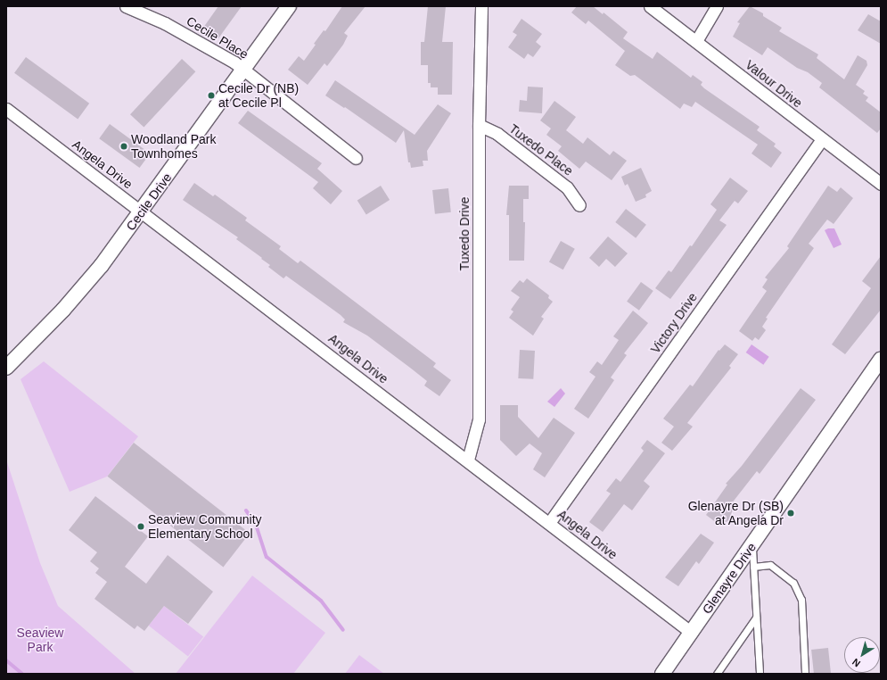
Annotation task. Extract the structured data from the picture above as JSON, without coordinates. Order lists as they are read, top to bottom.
{
  "streets": {
    "street": [
      "Cecile Place",
      "Valour Drive",
      "Tuxedo Place",
      "Angela Drive",
      "Cecile Drive",
      "Tuxedo Drive",
      "Victory Drive",
      "Glenayre Drive"
    ]
  },
  "crossings": [
    ["Cecile Place", "Cecile Drive"],
    ["Valour Drive", "Victory Drive"],
    ["Tuxedo Place", "Tuxedo Drive"],
    ["Angela Drive", "Cecile Drive"],
    ["Angela Drive", "Tuxedo Drive"],
    ["Angela Drive", "Victory Drive"],
    ["Angela Drive", "Glenayre Drive"]
  ],
  "parks": ["Seaview Park"],
  "places": [
    "Cecile Dr (NB) at Cecile Pl",
    "Woodland Park Townhomes",
    "Glenayre Dr (SB) at Angela Dr",
    "Seaview Community Elementary School"
  ],
  "north": "bottom left"
}
